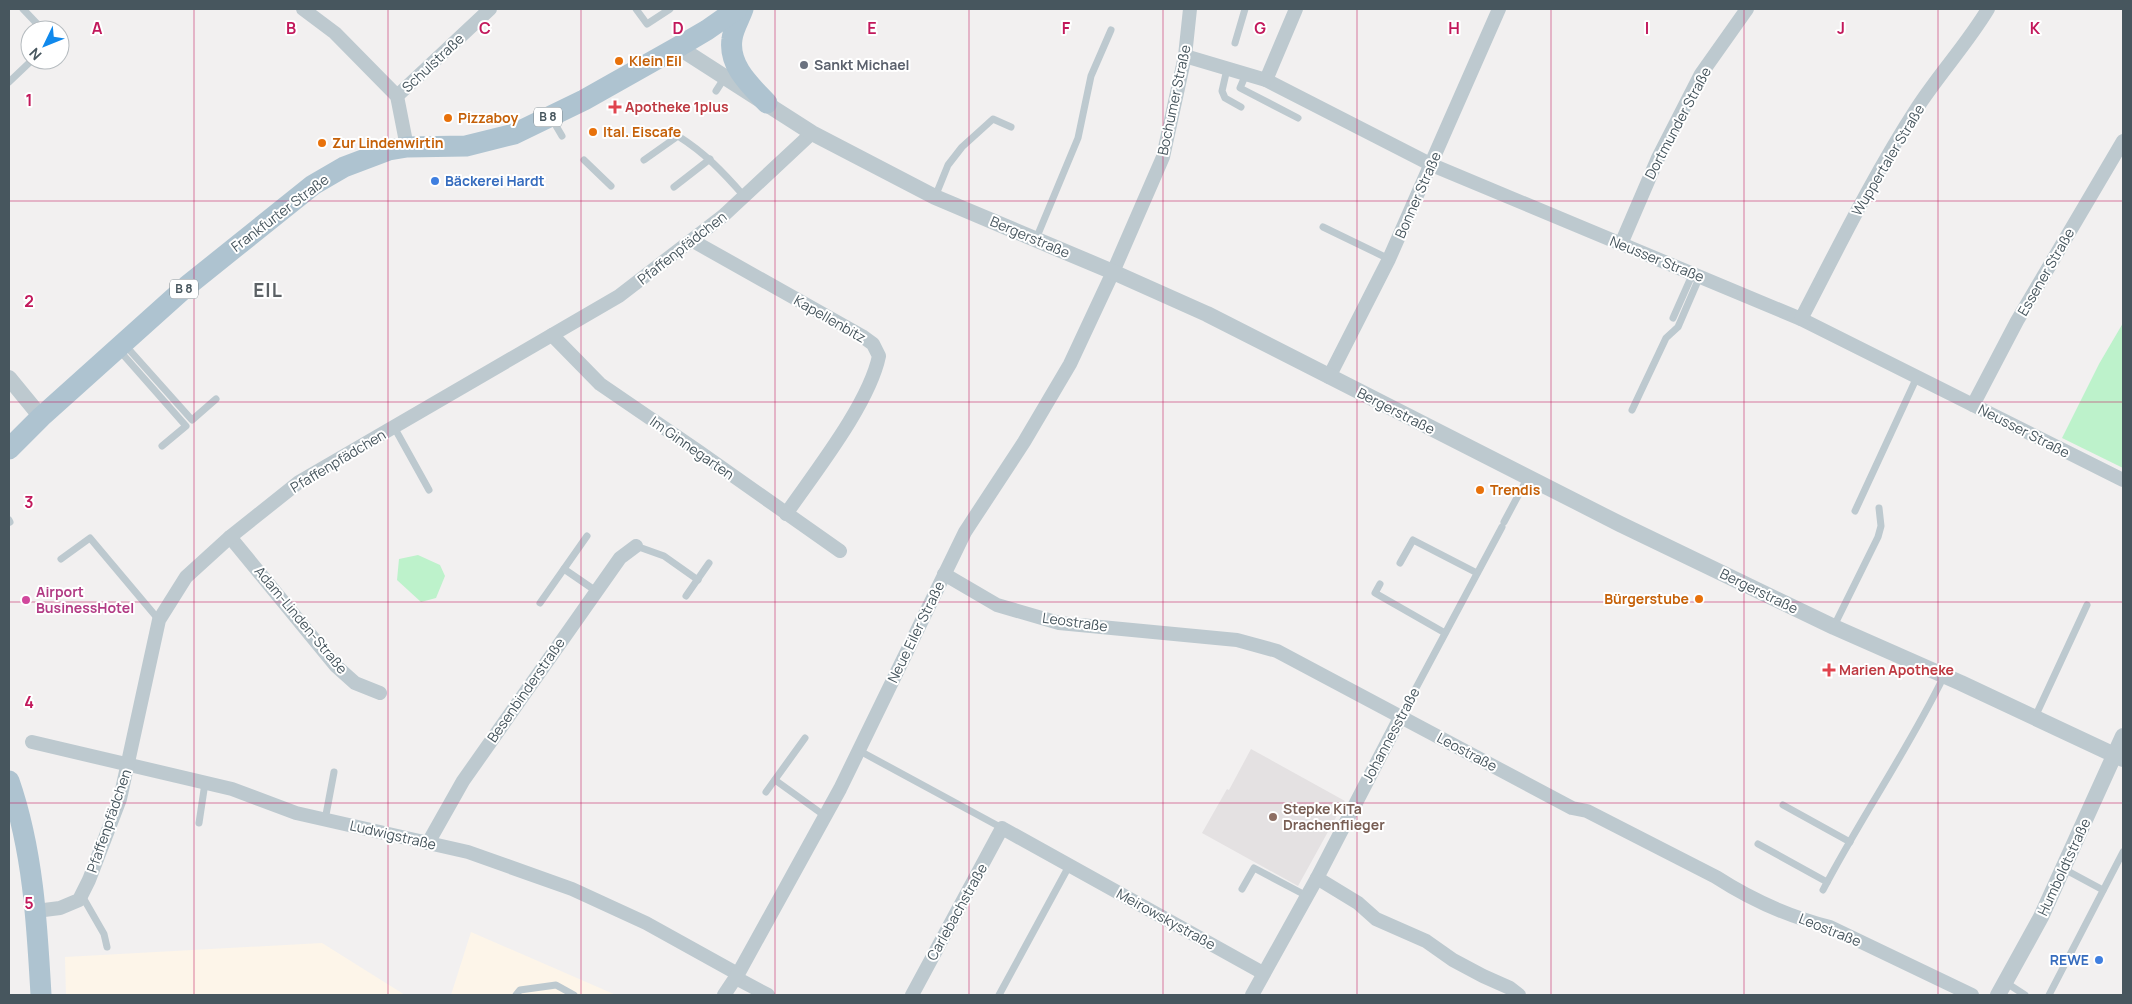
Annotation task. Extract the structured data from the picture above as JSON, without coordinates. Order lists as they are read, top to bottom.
{
  "streets": {
    "main road": ["B 8", "Frankfurter Straße"],
    "street": [
      "Schulstraße",
      "Bochumer Straße",
      "Dortmunder Straße",
      "Wuppertaler Straße",
      "Bonner Straße",
      "Bergerstraße",
      "Pfaffenpfädchen",
      "Neusser Straße",
      "Essener Straße",
      "Kapellenbitz",
      "Im Ginnegarten",
      "Adam-Linden-Straße",
      "Leostraße",
      "Neue Eiler Straße",
      "Besenbinderstraße",
      "Johannesstraße",
      "Ludwigstraße",
      "Humboldtstraße",
      "Carlebachstraße",
      "Meirowskystraße"
    ]
  },
  "crossings": [
    ["Bochumer Straße", "Bergerstraße"],
    ["Bochumer Straße", "Neusser Straße"],
    ["Bochumer Straße", "Neue Eiler Straße"],
    ["Dortmunder Straße", "Neusser Straße"],
    ["Wuppertaler Straße", "Neusser Straße"],
    ["Bonner Straße", "Bergerstraße"],
    ["Bonner Straße", "Neusser Straße"],
    ["Frankfurter Straße", "Bergerstraße"],
    ["Bergerstraße", "Pfaffenpfädchen"],
    ["Bergerstraße", "Neue Eiler Straße"],
    ["Bergerstraße", "Johannesstraße"],
    ["Bergerstraße", "Humboldtstraße"],
    ["Pfaffenpfädchen", "Kapellenbitz"],
    ["Pfaffenpfädchen", "Im Ginnegarten"],
    ["Pfaffenpfädchen", "Adam-Linden-Straße"],
    ["Pfaffenpfädchen", "Ludwigstraße"],
    ["Neusser Straße", "Essener Straße"],
    ["Kapellenbitz", "Im Ginnegarten"],
    ["Leostraße", "Neue Eiler Straße"],
    ["Leostraße", "Johannesstraße"],
    ["Neue Eiler Straße", "Ludwigstraße"],
    ["Besenbinderstraße", "Ludwigstraße"],
    ["Johannesstraße", "Meirowskystraße"],
    ["Carlebachstraße", "Meirowskystraße"]
  ],
  "districts": ["EIL"],
  "places": {
    "other": [
      "Klein Eil",
      "Sankt Michael",
      "Pizzaboy",
      "Ital. Eiscafe",
      "Zur Lindenwirtin",
      "Bäckerei Hardt",
      "Trendis",
      "Bürgerstube",
      "Airport BusinessHotel",
      "Stepke KiTa Drachenflieger",
      "REWE"
    ],
    "health": ["Apotheke 1plus", "Marien Apotheke"]
  },
  "north": "bottom left",
  "grid": {
    "columns": [
      "A",
      "B",
      "C",
      "D",
      "E",
      "F",
      "G",
      "H",
      "I",
      "J",
      "K"
    ],
    "rows": [
      "1",
      "2",
      "3",
      "4",
      "5"
    ]
  }
}
